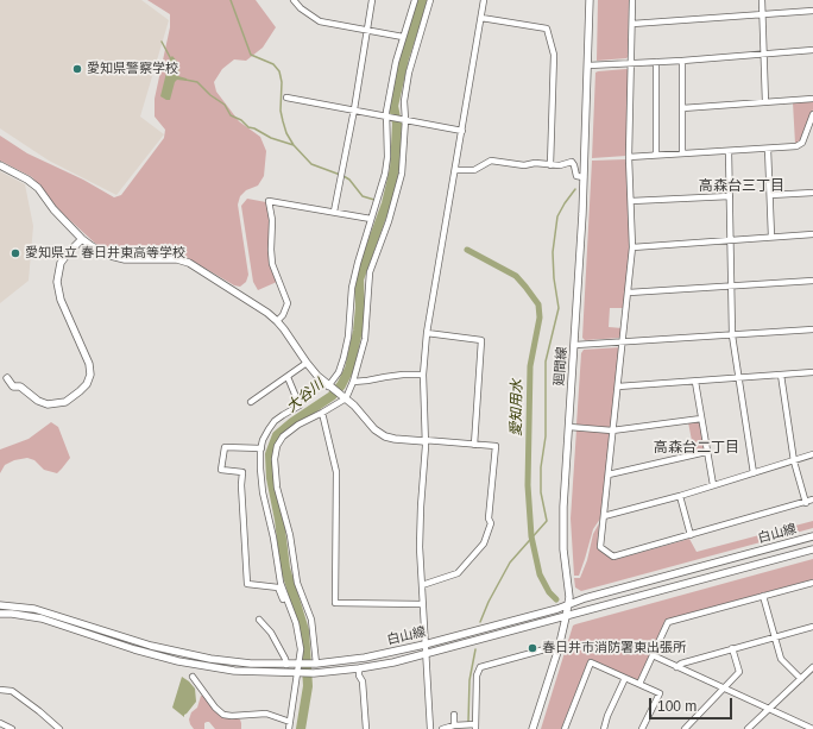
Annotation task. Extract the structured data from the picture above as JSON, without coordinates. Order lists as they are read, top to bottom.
{
  "streets": {
    "street": ["廻間線", "白山線"]
  },
  "crossings": [
    ["廻間線", "白山線"]
  ],
  "districts": ["高森台三丁目", "高森台二丁目"],
  "water": ["大谷川", "愛知用水"],
  "places": ["愛知県警察学校", "愛知県立 春日井東高等学校", "春日井市消防署東出張所"],
  "scale_bar": "100 m"
}
